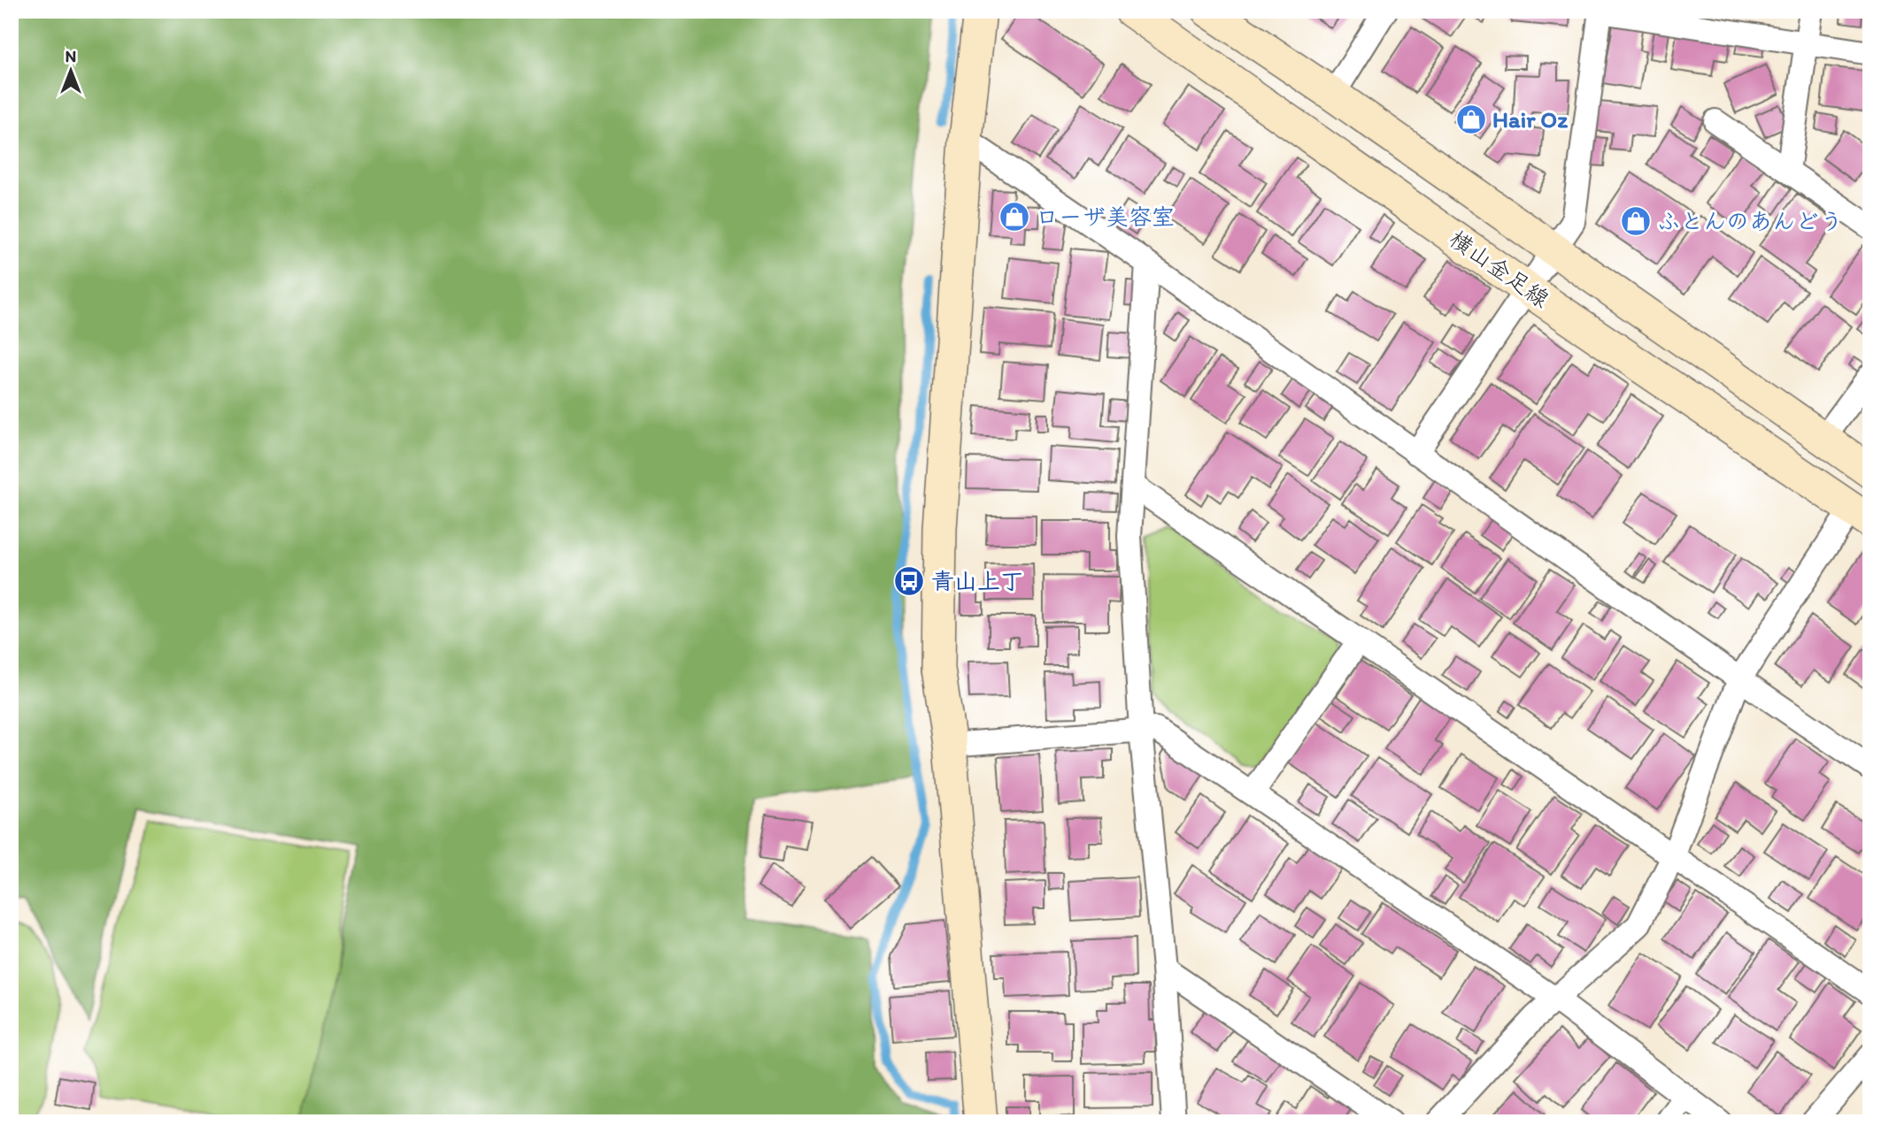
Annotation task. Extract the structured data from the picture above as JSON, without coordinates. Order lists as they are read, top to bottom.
{
  "streets": {
    "street": ["横山金足線"]
  },
  "places": {
    "shop": ["Hair Oz", "ローザ美容室", "ふとんのあんどう"],
    "bus stop": ["青山上丁"]
  },
  "north": "top"
}
